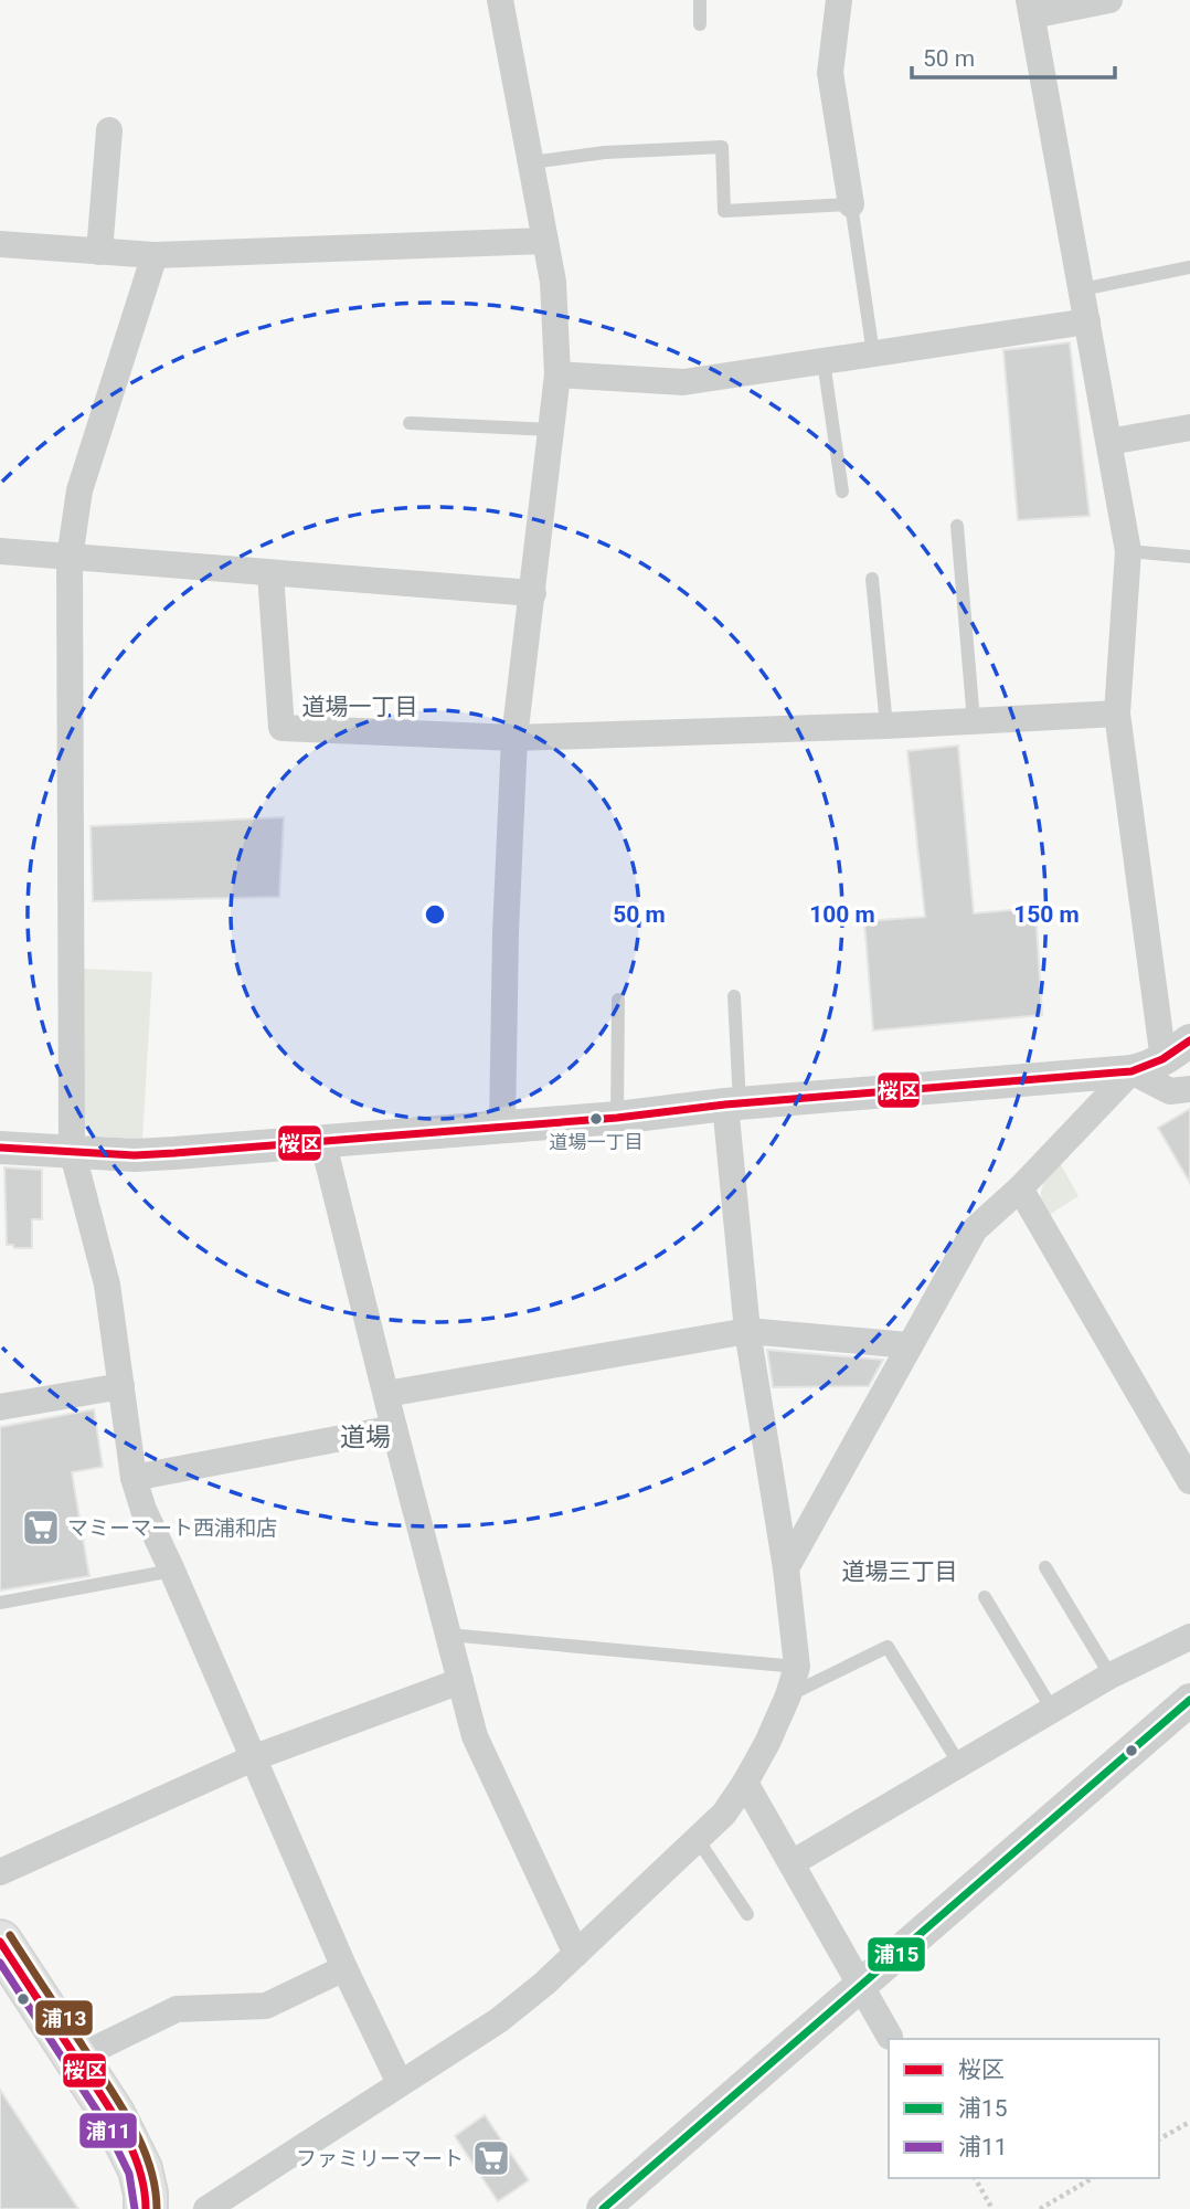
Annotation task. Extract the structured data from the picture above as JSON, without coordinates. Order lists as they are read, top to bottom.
{
  "districts": ["道場一丁目", "道場", "道場三丁目"],
  "places": {
    "other": ["道場一丁目"],
    "supermarket": ["マミーマート西浦和店", "ファミリーマート"]
  },
  "lines": [
    "transit line 桜区",
    "transit line 浦15",
    "transit line 浦13",
    "transit line 浦11"
  ],
  "legend": ["桜区", "浦15", "浦11"],
  "scale_bar": "50 m",
  "rings": ["50 m", "100 m", "150 m"]
}
